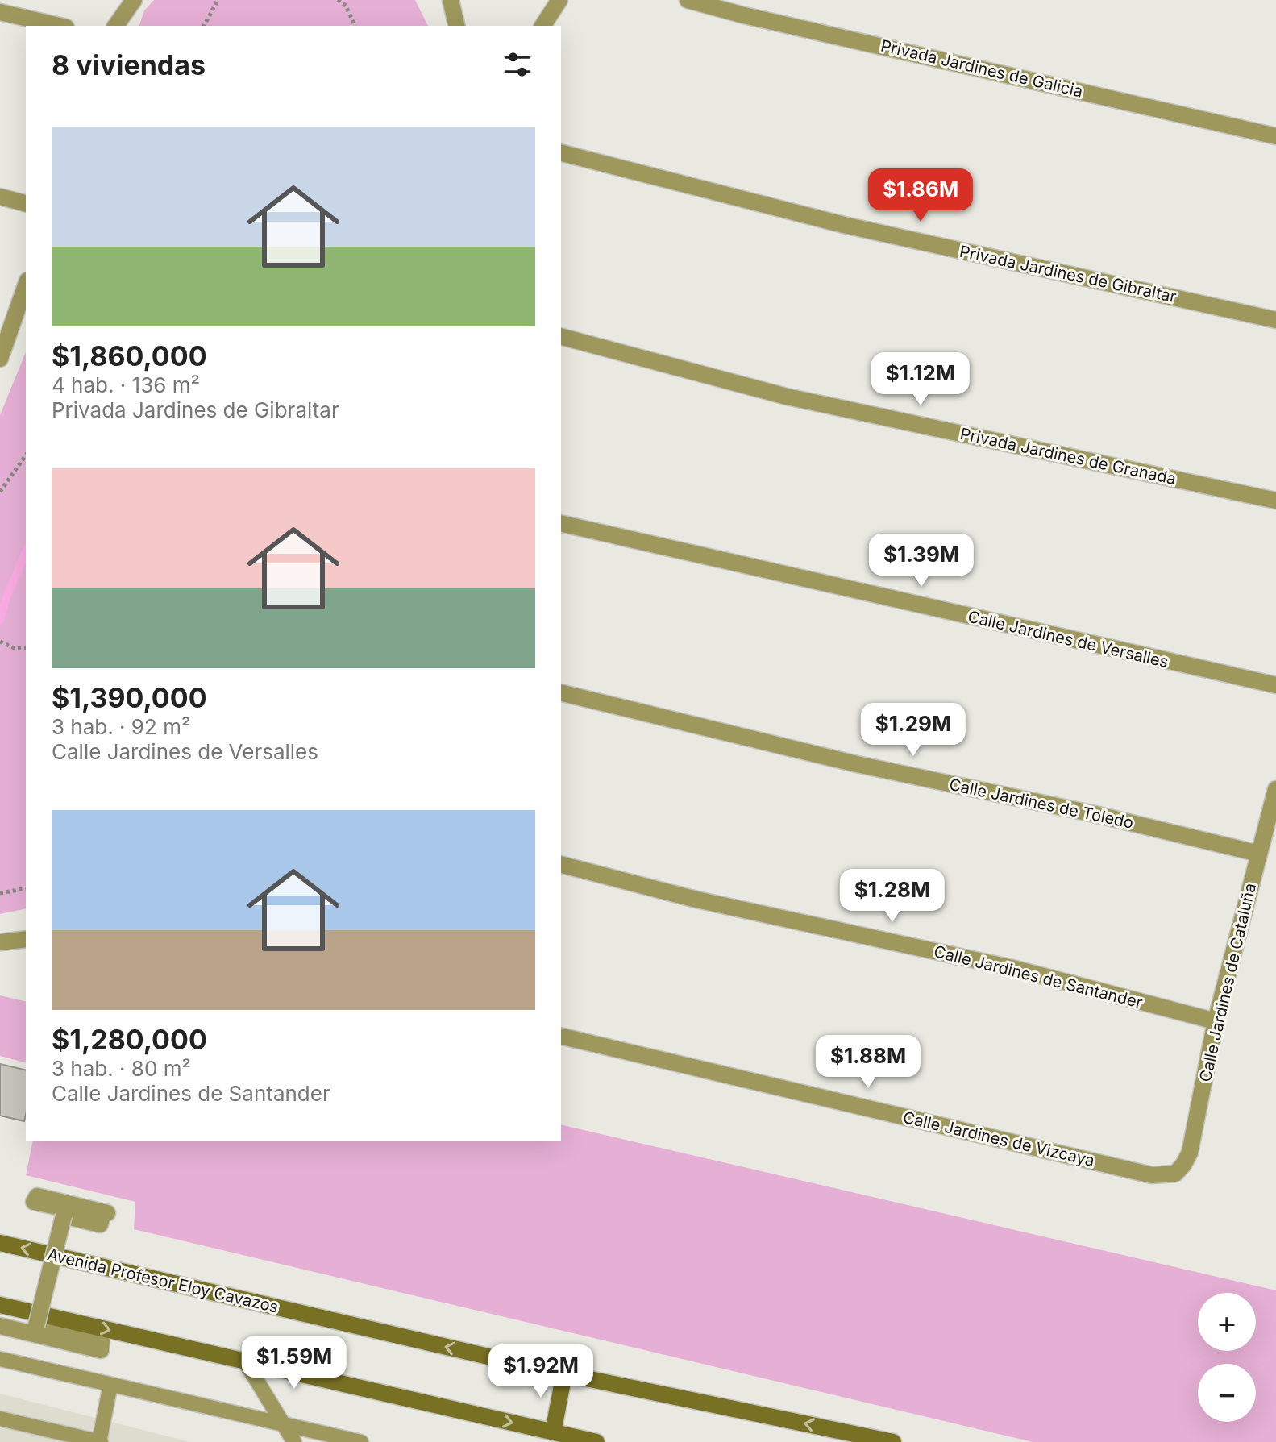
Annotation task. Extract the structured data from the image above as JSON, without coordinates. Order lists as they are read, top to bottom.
{
  "streets": {
    "main road": ["Avenida Profesor Eloy Cavazos"],
    "street": [
      "Privada Jardines de Galicia",
      "Privada Jardines de Gibraltar",
      "Privada Jardines de Granada",
      "Calle Jardines de Versalles",
      "Calle Jardines de Toledo",
      "Calle Jardines de Santander",
      "Calle Jardines de Cataluña",
      "Calle Jardines de Vizcaya"
    ]
  },
  "crossings": [
    ["Calle Jardines de Toledo", "Calle Jardines de Cataluña"],
    ["Calle Jardines de Santander", "Calle Jardines de Cataluña"],
    ["Calle Jardines de Cataluña", "Calle Jardines de Vizcaya"]
  ],
  "page": {
    "heading": "8 viviendas",
    "list": [
      {
        "name": "$1,860,000",
        "note": "4 hab. · 136 m² · Privada Jardines de Gibraltar"
      },
      {
        "name": "$1,390,000",
        "note": "3 hab. · 92 m² · Calle Jardines de Versalles"
      },
      {
        "name": "$1,280,000",
        "note": "3 hab. · 80 m² · Calle Jardines de Santander"
      }
    ],
    "price": [
      "$1.86M",
      "$1.12M",
      "$1.39M",
      "$1.29M",
      "$1.28M",
      "$1.88M",
      "$1.59M",
      "$1.92M"
    ],
    "map_buttons": ["+", "−"]
  }
}
